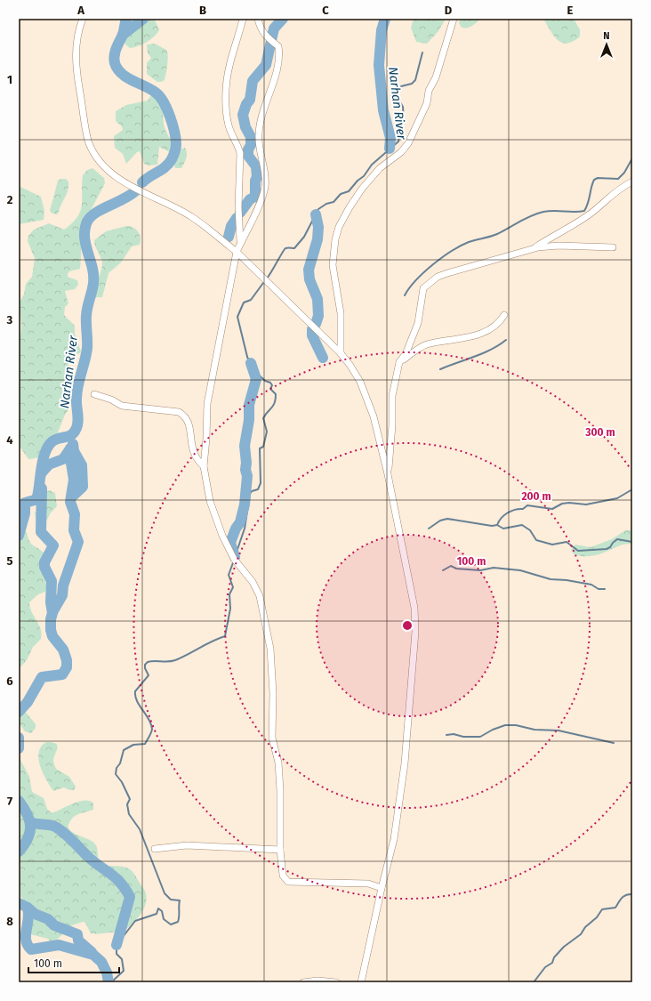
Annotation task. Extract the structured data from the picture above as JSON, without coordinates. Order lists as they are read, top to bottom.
{
  "water": ["Narhan River"],
  "scale_bar": "100 m",
  "north": "top",
  "grid": {
    "columns": [
      "A",
      "B",
      "C",
      "D",
      "E"
    ],
    "rows": [
      "1",
      "2",
      "3",
      "4",
      "5",
      "6",
      "7",
      "8"
    ]
  },
  "rings": ["300 m", "200 m", "100 m"]
}
